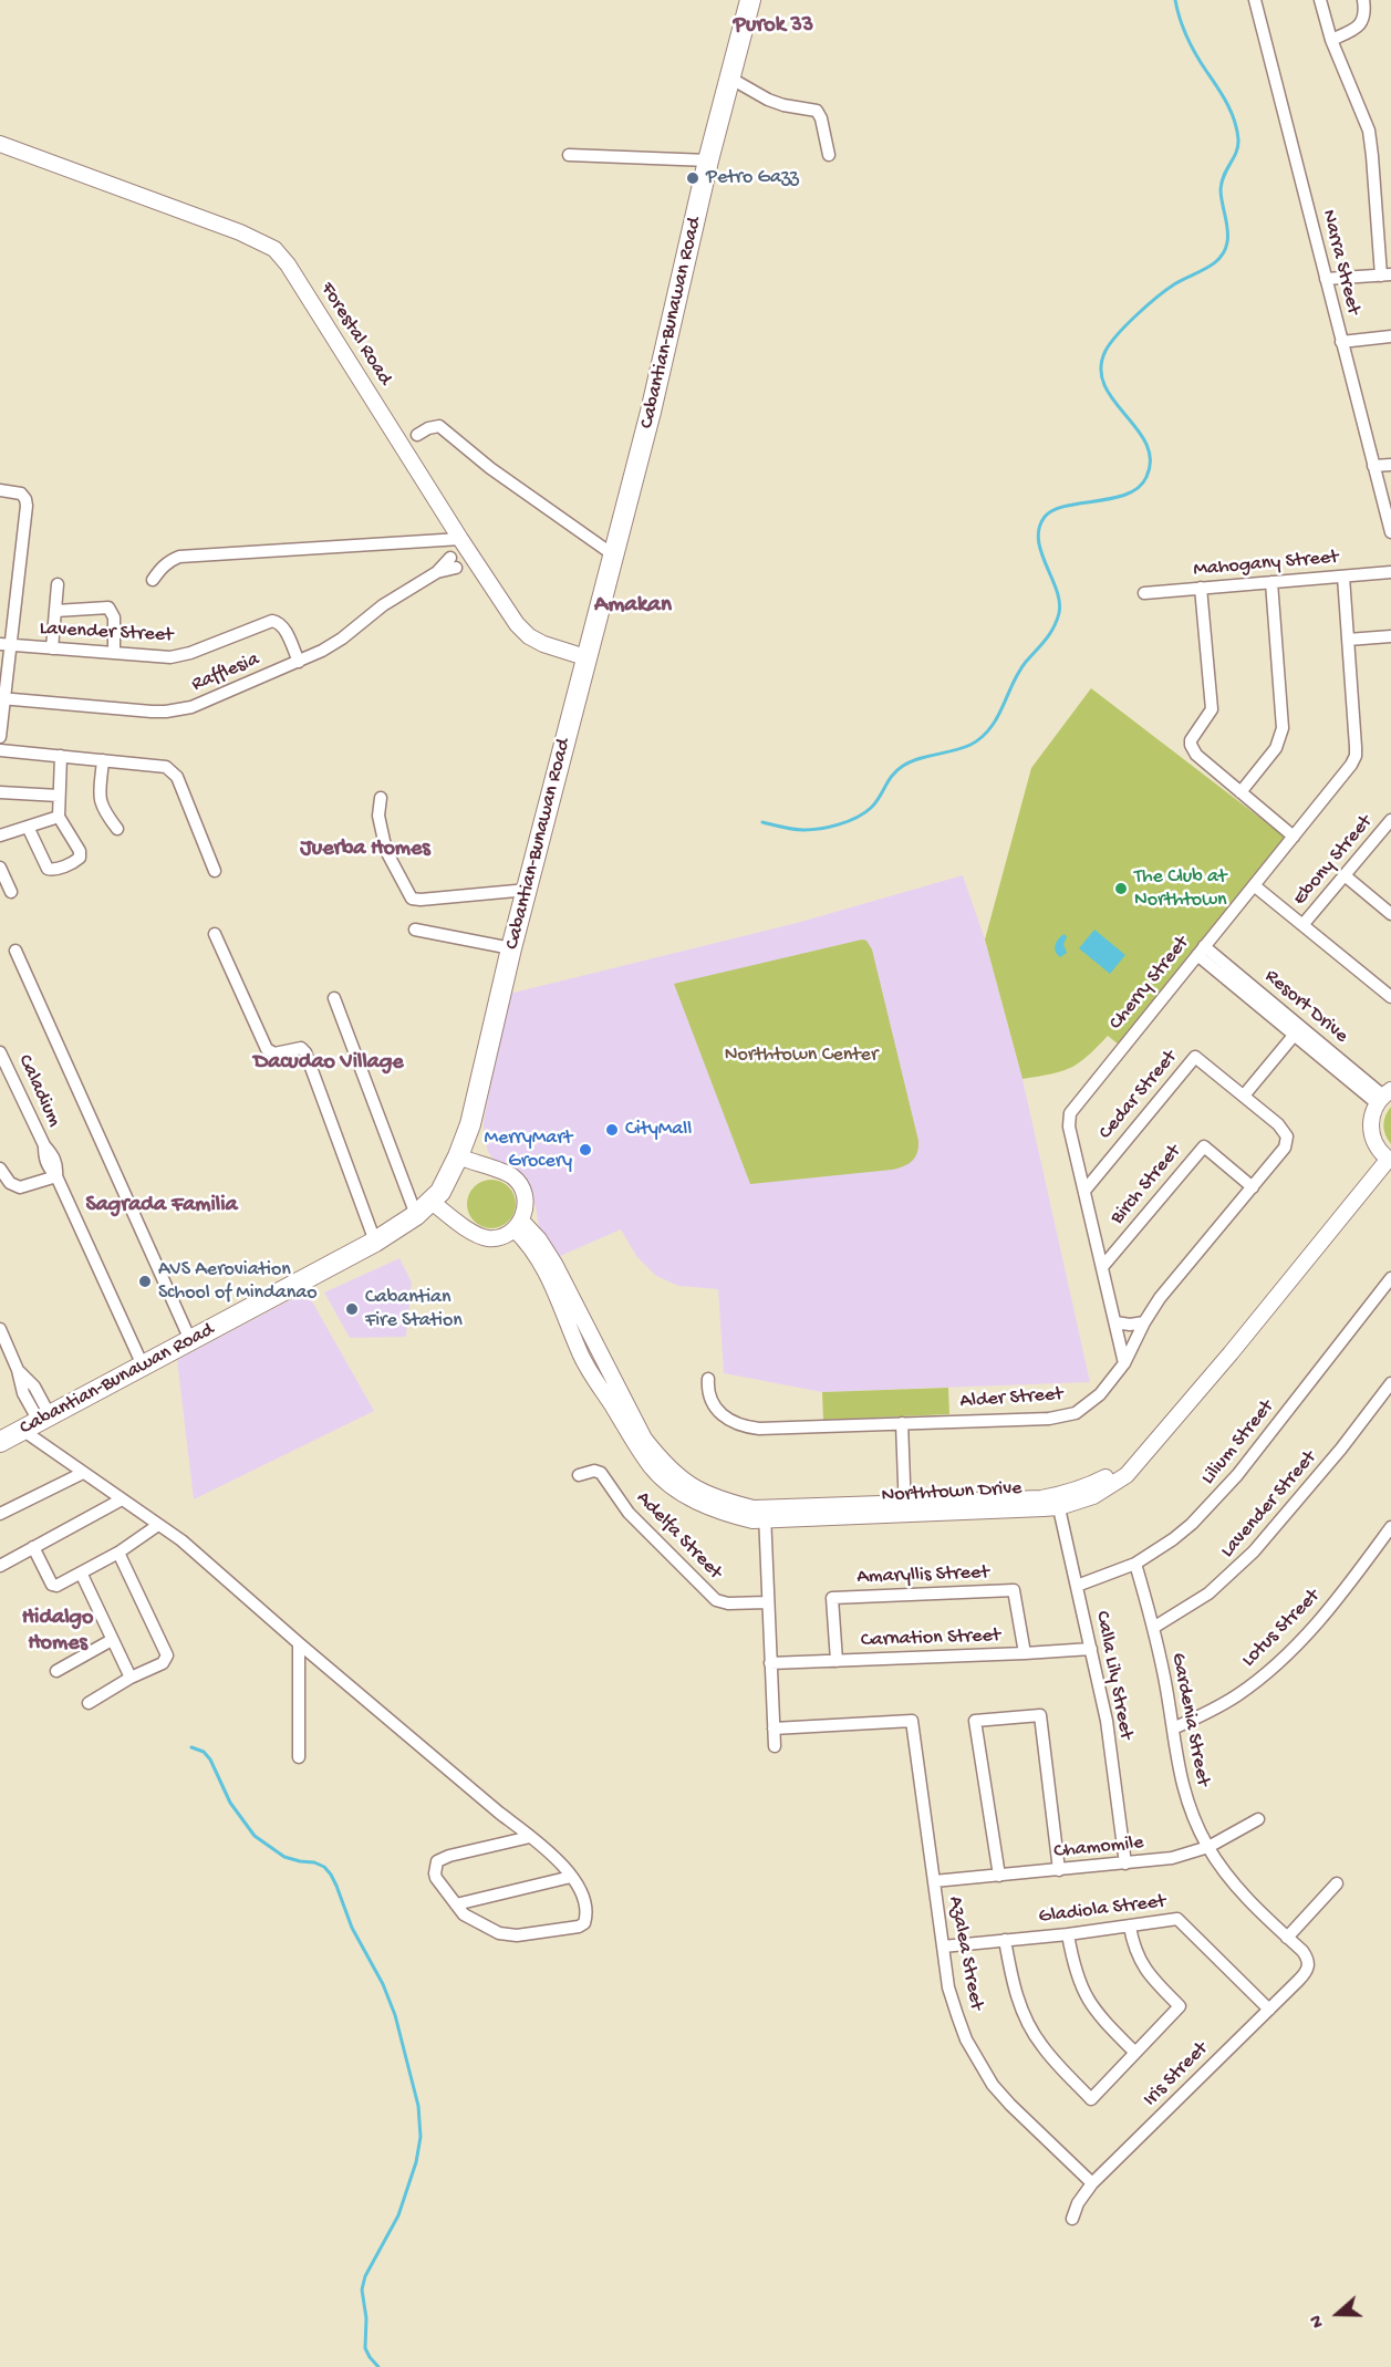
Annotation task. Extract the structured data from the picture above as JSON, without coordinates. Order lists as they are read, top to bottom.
{
  "streets": {
    "main road": ["Cabantian-Bunawan Road"],
    "street": [
      "Narra Street",
      "Forestal Road",
      "Mahogany Street",
      "Lavender Street",
      "Rafflesia",
      "Ebony Street",
      "Cherry Street",
      "Resort Drive",
      "Caladium",
      "Cedar Street",
      "Birch Street",
      "Alder Street",
      "Lilium Street",
      "Northtown Drive",
      "Adelfa Street",
      "Amaryllis Street",
      "Lotus Street",
      "Carnation Street",
      "Calla Lily Street",
      "Gardenia Street",
      "Chamomile",
      "Gladiola Street",
      "Azalea Street",
      "Iris Street"
    ]
  },
  "crossings": [
    ["Cabantian-Bunawan Road", "Forestal Road"],
    ["Cabantian-Bunawan Road", "Caladium"],
    ["Forestal Road", "Rafflesia"],
    ["Mahogany Street", "Cherry Street"],
    ["Lavender Street", "Rafflesia"],
    ["Lavender Street", "Gardenia Street"],
    ["Cherry Street", "Resort Drive"],
    ["Cherry Street", "Cedar Street"],
    ["Cherry Street", "Birch Street"],
    ["Cherry Street", "Alder Street"],
    ["Cedar Street", "Alder Street"],
    ["Birch Street", "Alder Street"],
    ["Lilium Street", "Calla Lily Street"],
    ["Lilium Street", "Gardenia Street"],
    ["Northtown Drive", "Calla Lily Street"],
    ["Amaryllis Street", "Carnation Street"],
    ["Lotus Street", "Gardenia Street"],
    ["Carnation Street", "Calla Lily Street"],
    ["Calla Lily Street", "Chamomile"],
    ["Gardenia Street", "Chamomile"],
    ["Gardenia Street", "Iris Street"],
    ["Chamomile", "Azalea Street"],
    ["Gladiola Street", "Azalea Street"],
    ["Gladiola Street", "Iris Street"],
    ["Azalea Street", "Iris Street"]
  ],
  "districts": [
    "Purok 33",
    "Amakan",
    "Juerba Homes",
    "Dacudao Village",
    "Sagrada Familia",
    "Hidalgo Homes"
  ],
  "parks": ["Northtown Center"],
  "places": [
    "Petro Gazz",
    "The Club at Northtown",
    "CityMall",
    "MerryMart Grocery",
    "AVS Aeroviation School of Mindanao",
    "Cabantian Fire Station"
  ],
  "north": "left"
}
